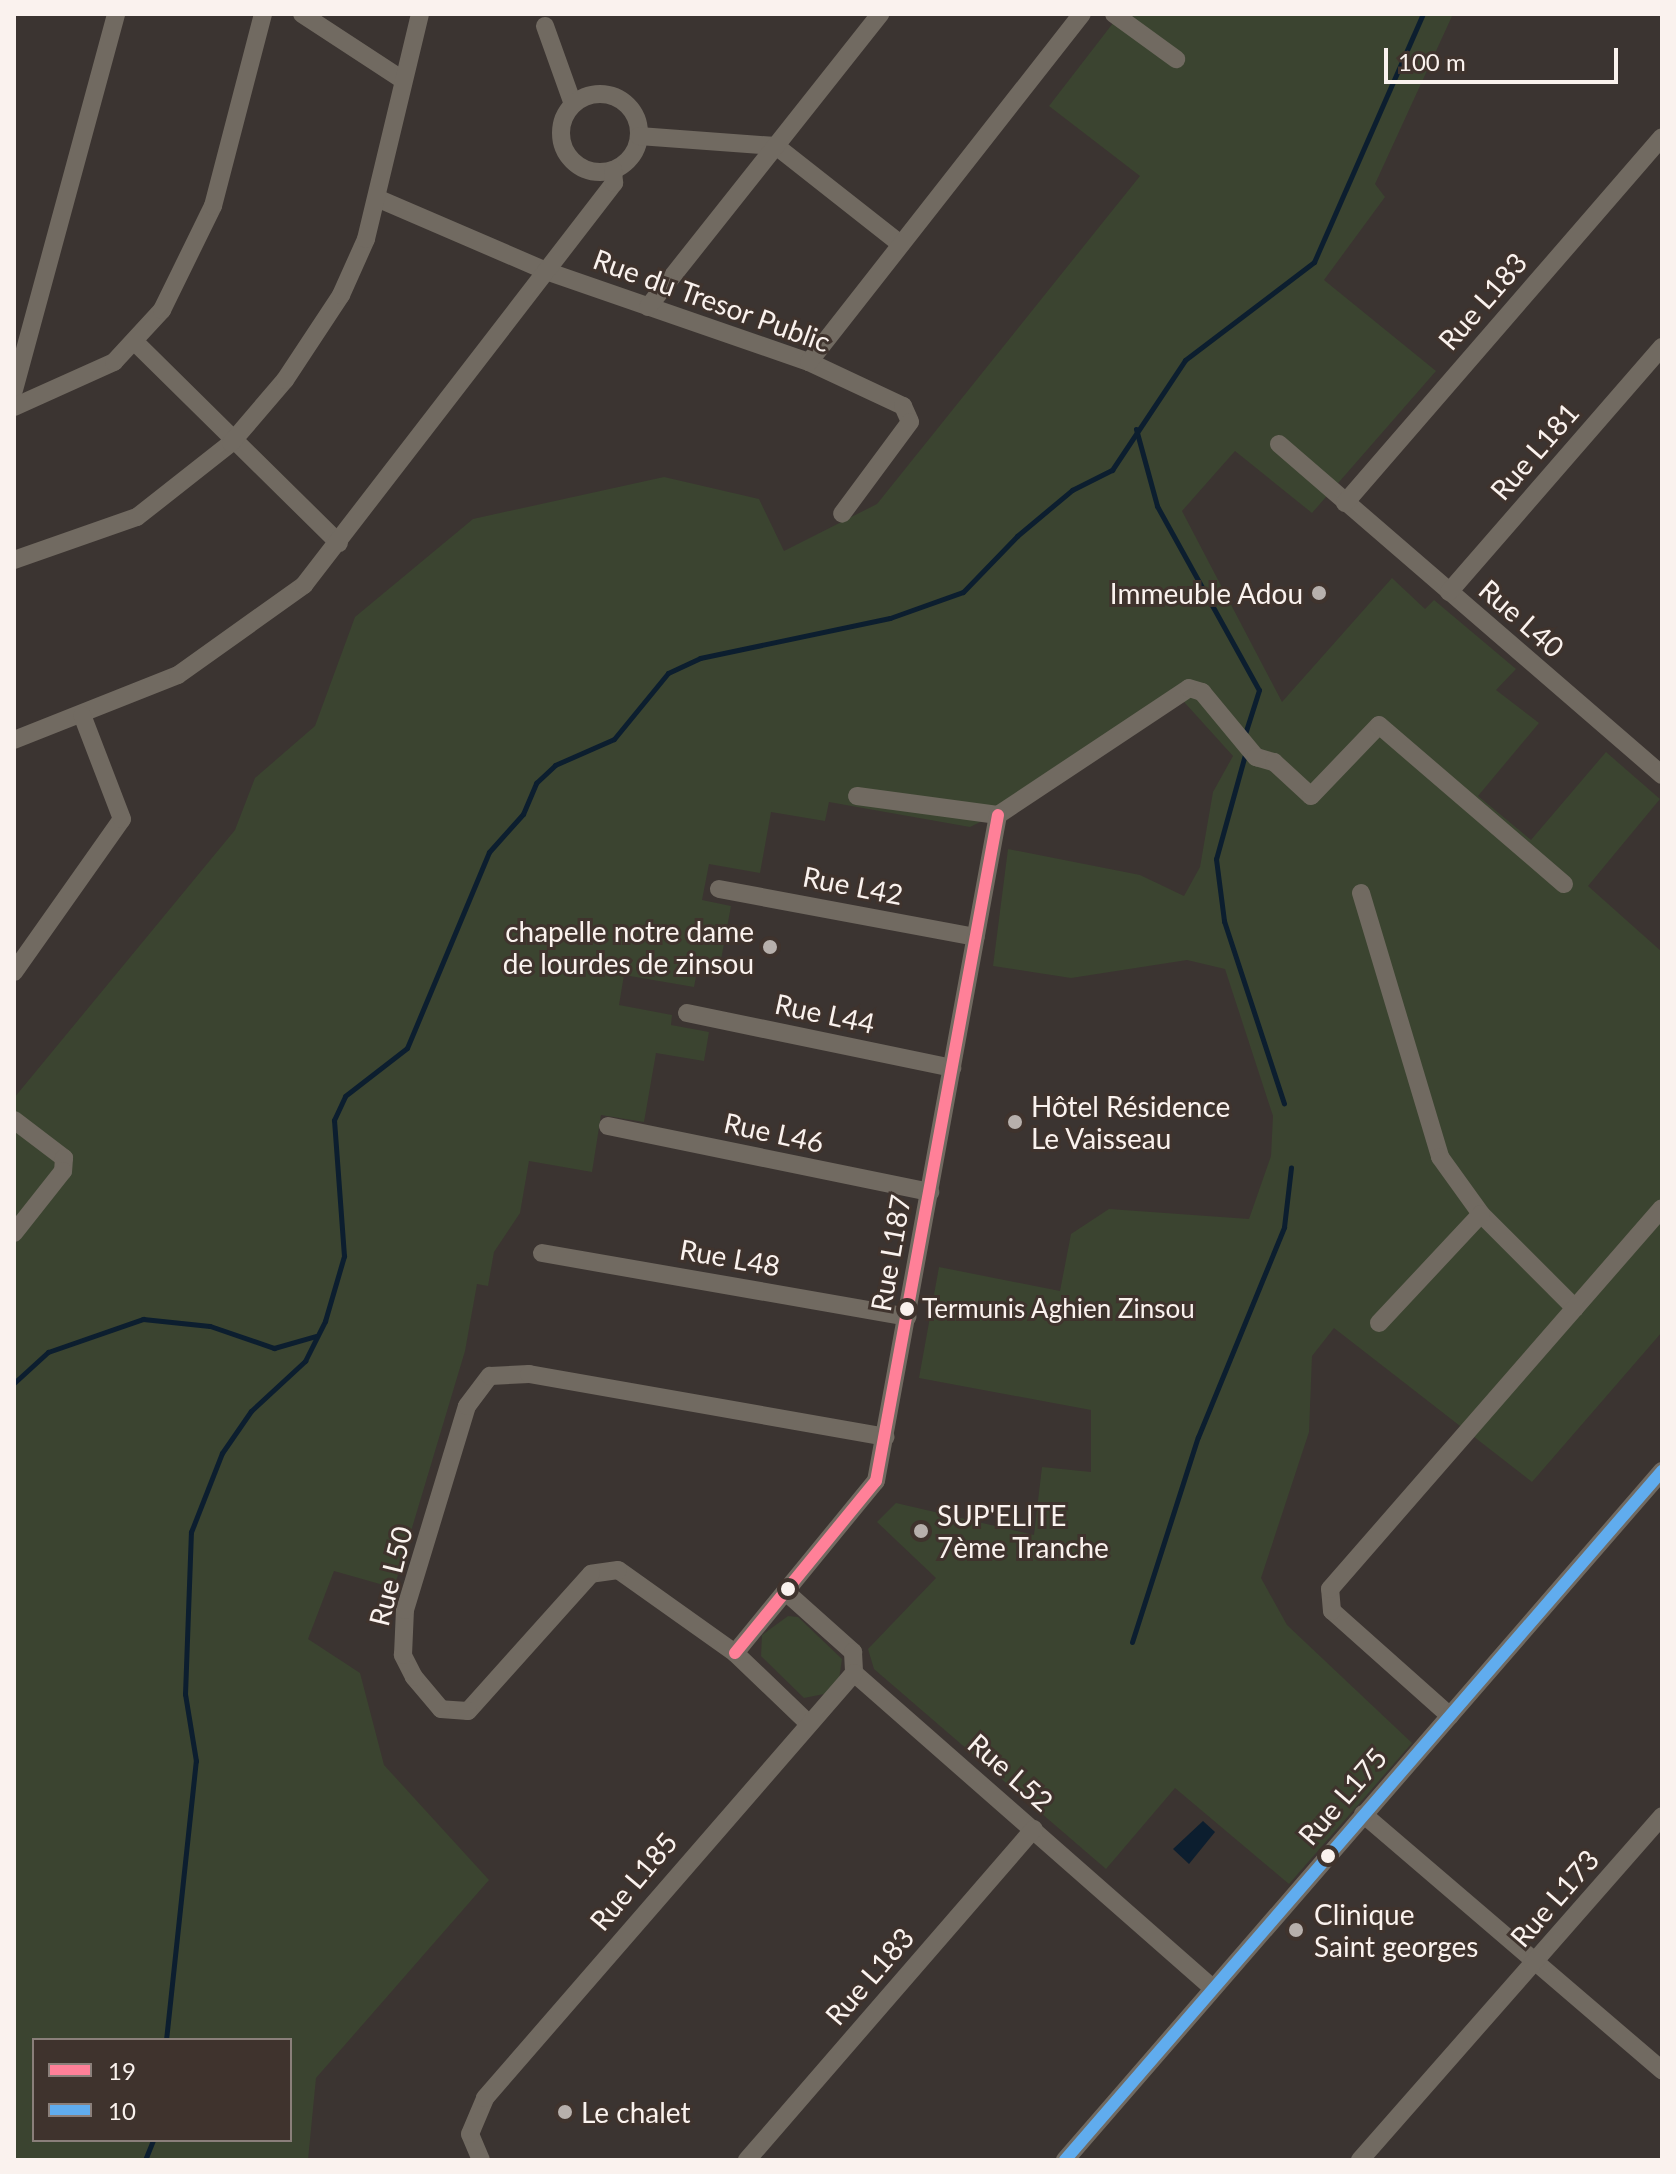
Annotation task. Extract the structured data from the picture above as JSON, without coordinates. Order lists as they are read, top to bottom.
{
  "streets": {
    "street": [
      "Rue du Tresor Public",
      "Rue L183",
      "Rue L181",
      "Rue L40",
      "Rue L42",
      "Rue L44",
      "Rue L46",
      "Rue L187",
      "Rue L48",
      "Rue L50",
      "Rue L52",
      "Rue L175",
      "Rue L185",
      "Rue L173"
    ]
  },
  "crossings": [
    ["Rue L183", "Rue L40"],
    ["Rue L183", "Rue L52"],
    ["Rue L181", "Rue L40"],
    ["Rue L42", "Rue L187"],
    ["Rue L44", "Rue L187"],
    ["Rue L46", "Rue L187"],
    ["Rue L187", "Rue L48"],
    ["Rue L187", "Rue L50"],
    ["Rue L187", "Rue L52"],
    ["Rue L50", "Rue L185"],
    ["Rue L52", "Rue L175"],
    ["Rue L52", "Rue L185"]
  ],
  "places": [
    "Immeuble Adou",
    "chapelle notre dame de lourdes de zinsou",
    "Hôtel Résidence Le Vaisseau",
    "Termunis Aghien Zinsou",
    "SUP'ELITE 7ème Tranche",
    "Clinique Saint georges",
    "Le chalet"
  ],
  "lines": ["transit line 19", "transit line 10"],
  "legend": ["19", "10"],
  "scale_bar": "100 m"
}
